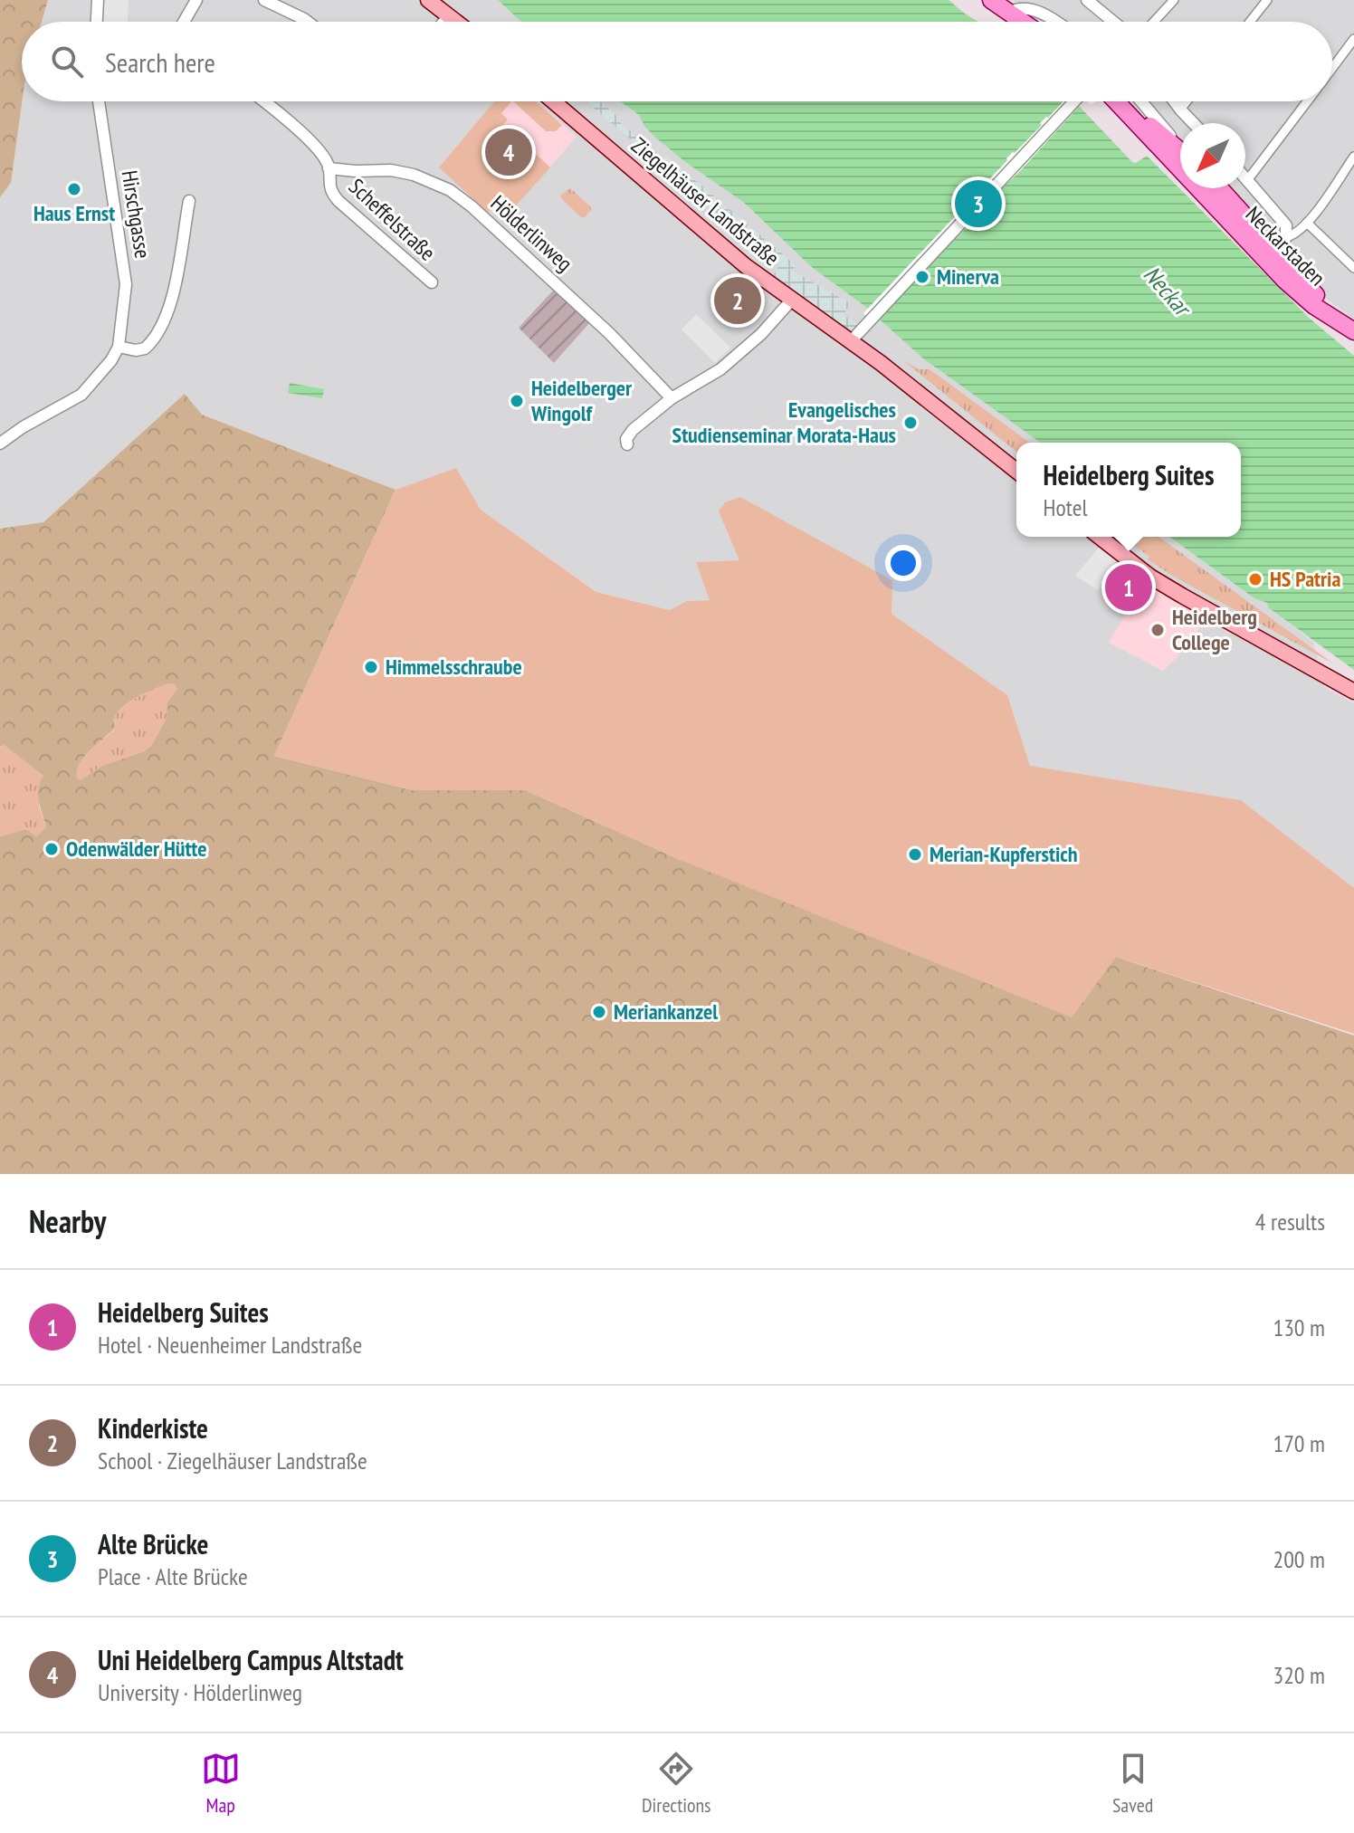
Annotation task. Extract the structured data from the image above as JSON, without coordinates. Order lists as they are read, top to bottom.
{
  "streets": {
    "main road": ["Ziegelhäuser Landstraße", "Neckarstaden"],
    "street": ["Hirschgasse", "Scheffelstraße", "Hölderlinweg"]
  },
  "crossings": [
    ["Scheffelstraße", "Hölderlinweg"]
  ],
  "water": ["Neckar"],
  "places": [
    "Haus Ernst",
    "Minerva",
    "Heidelberger Wingolf",
    "Evangelisches Studienseminar Morata-Haus",
    "HS Patria",
    "Heidelberg College",
    "Himmelsschraube",
    "Odenwälder Hütte",
    "Merian-Kupferstich",
    "Meriankanzel"
  ],
  "north": "bottom left",
  "page": {
    "search": "Search here",
    "pins": [
      "4",
      "3",
      "2",
      "1"
    ],
    "popup": ["Heidelberg Suites", "Hotel"],
    "heading": ["Nearby", "4 results"],
    "list": [
      {
        "mark": "1",
        "name": "Heidelberg Suites",
        "note": "Hotel · Neuenheimer Landstraße",
        "value": "130 m"
      },
      {
        "mark": "2",
        "name": "Kinderkiste",
        "note": "School · Ziegelhäuser Landstraße",
        "value": "170 m"
      },
      {
        "mark": "3",
        "name": "Alte Brücke",
        "note": "Place · Alte Brücke",
        "value": "200 m"
      },
      {
        "mark": "4",
        "name": "Uni Heidelberg Campus Altstadt",
        "note": "University · Hölderlinweg",
        "value": "320 m"
      }
    ],
    "nav": ["Map", "Directions", "Saved"]
  }
}
